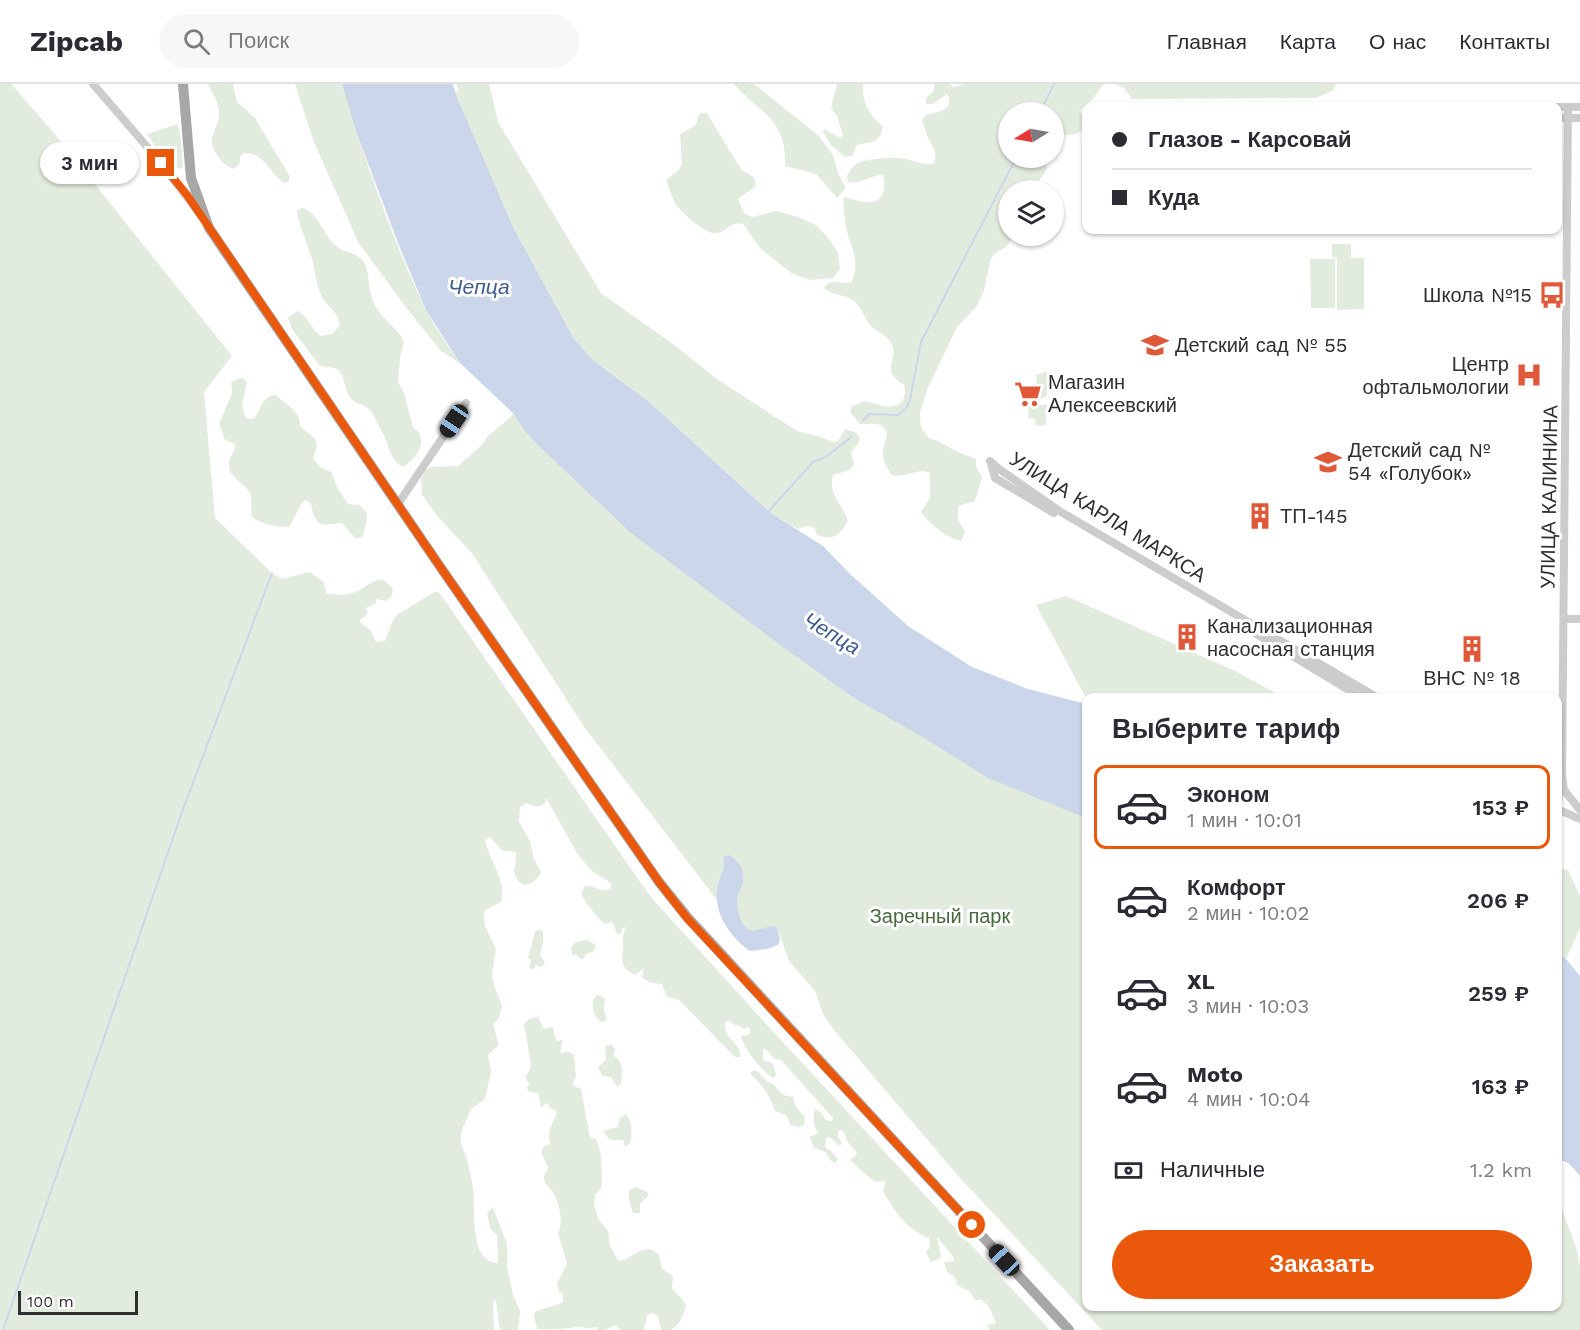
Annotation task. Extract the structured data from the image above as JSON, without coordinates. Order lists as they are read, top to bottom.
{
  "streets": {
    "street": ["УЛИЦА КАЛИНИНА", "УЛИЦА КАРЛА МАРКСА"]
  },
  "water": ["Чепца"],
  "parks": ["Заречный парк"],
  "places": {
    "bus stop": ["Школа №15"],
    "school or university": ["Детский сад № 55", "Детский сад № 54 «Голубок»"],
    "hospital": ["Центр офтальмологии"],
    "supermarket": ["Магазин Алексеевский"],
    "building": ["ТП-145", "Канализационная насосная станция", "ВНС № 18"]
  },
  "scale_bar": "100 m",
  "north": "left",
  "page": {
    "header": "Zipcab",
    "search": "Поиск",
    "nav": [
      "Главная",
      "Карта",
      "О нас",
      "Контакты"
    ],
    "banner": ["Глазов - Карсовай", "Куда"],
    "bubble": "3 мин",
    "heading": "Выберите тариф",
    "list": [
      {
        "name": "Эконом",
        "note": "1 мин · 10:01",
        "value": "153 ₽"
      },
      {
        "name": "Комфорт",
        "note": "2 мин · 10:02",
        "value": "206 ₽"
      },
      {
        "name": "XL",
        "note": "3 мин · 10:03",
        "value": "259 ₽"
      },
      {
        "name": "Moto",
        "note": "4 мин · 10:04",
        "value": "163 ₽"
      }
    ],
    "pay": ["Наличные", "1.2 km"],
    "buttons": "Заказать",
    "scale": "100 m"
  }
}
